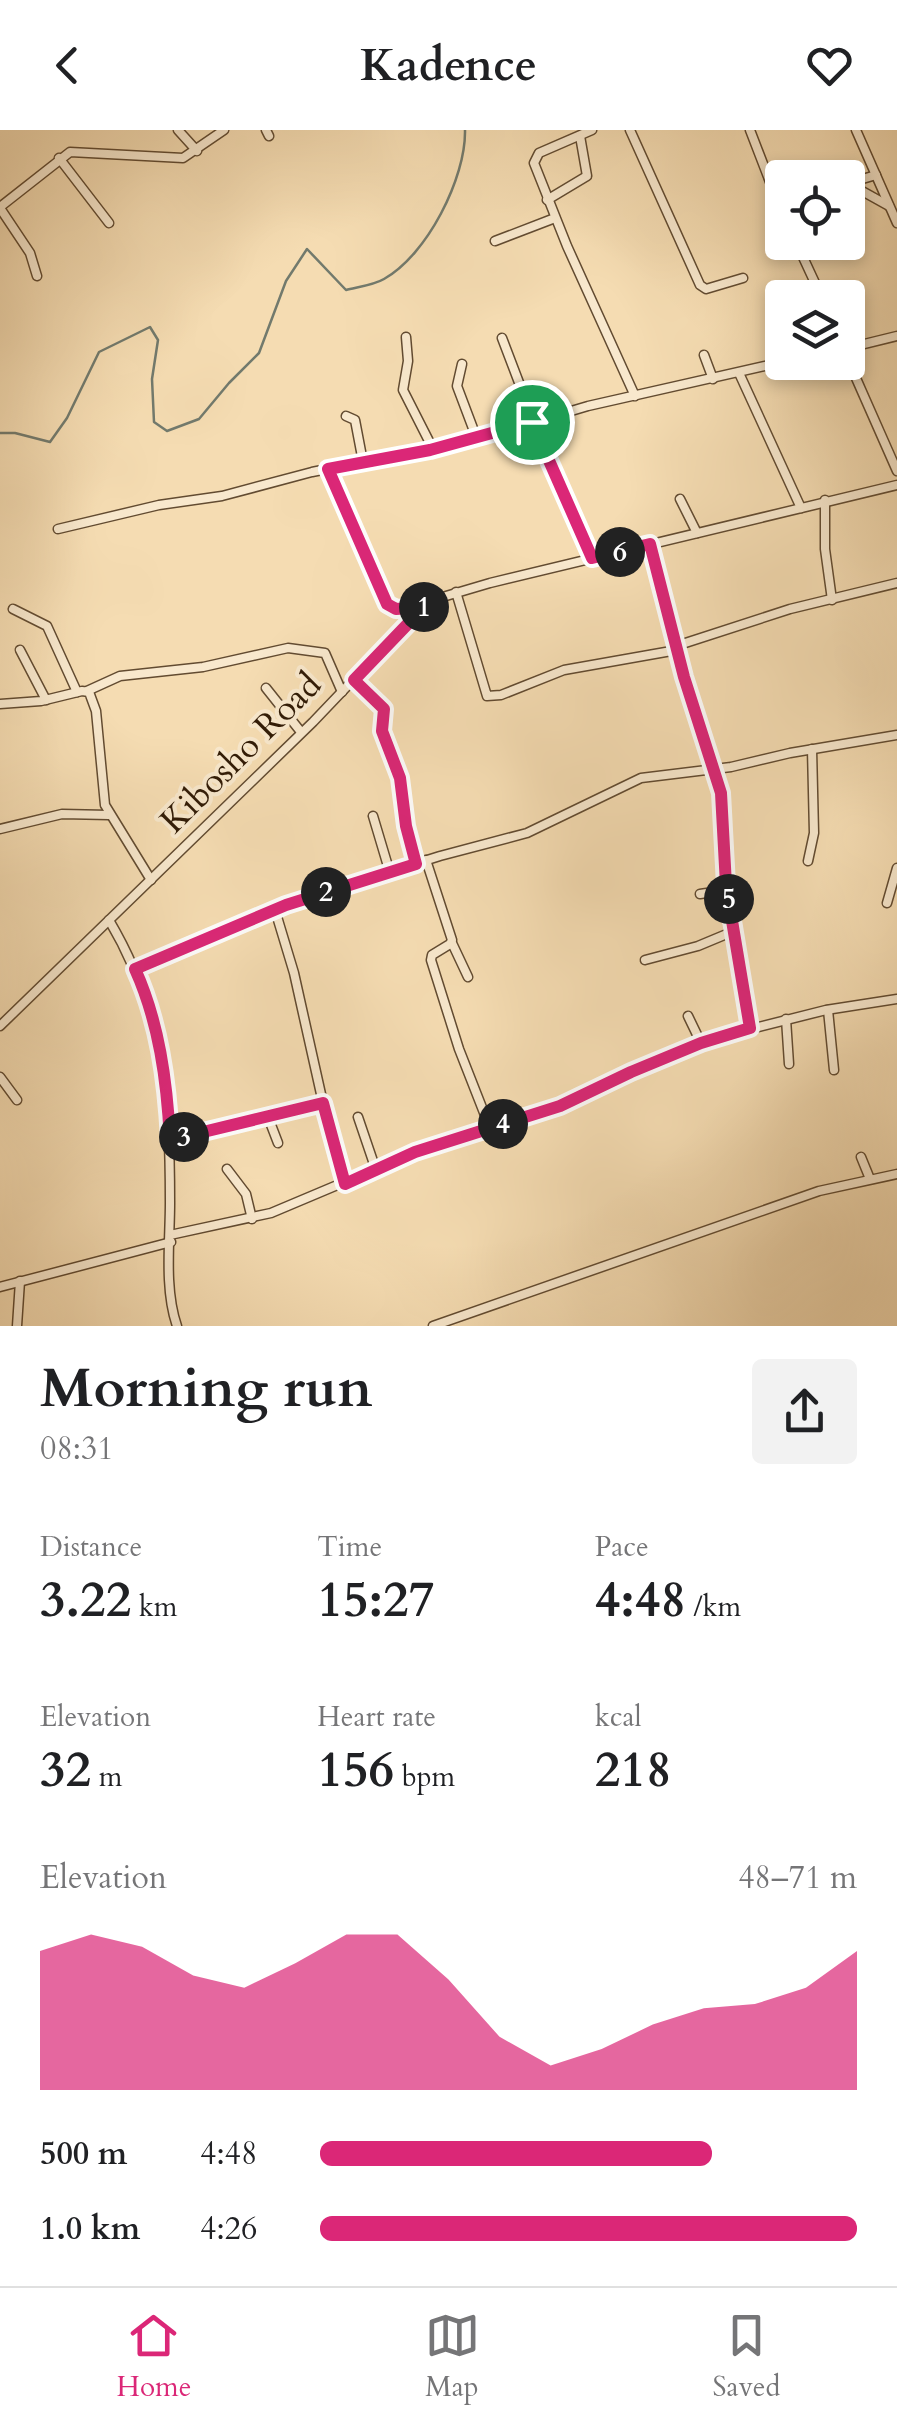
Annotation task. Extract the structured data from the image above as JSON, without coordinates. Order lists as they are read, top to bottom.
{
  "streets": {
    "street": ["Kibosho Road"]
  },
  "page": {
    "header": "Kadence",
    "pins": [
      "6",
      "1",
      "2",
      "5",
      "4",
      "3"
    ],
    "heading": ["Morning run", "08:31"],
    "stats": [
      ["Distance", "3.22 km"],
      ["Time", "15:27"],
      ["Pace", "4:48 /km"],
      ["Elevation", "32 m"],
      ["Heart rate", "156 bpm"],
      ["kcal", "218"]
    ],
    "chart": ["Elevation", "48–71 m"],
    "list": [
      {
        "name": "500 m",
        "note": "4:48"
      },
      {
        "name": "1.0 km",
        "note": "4:26"
      }
    ],
    "tabs": ["Home", "Map", "Saved"]
  }
}
